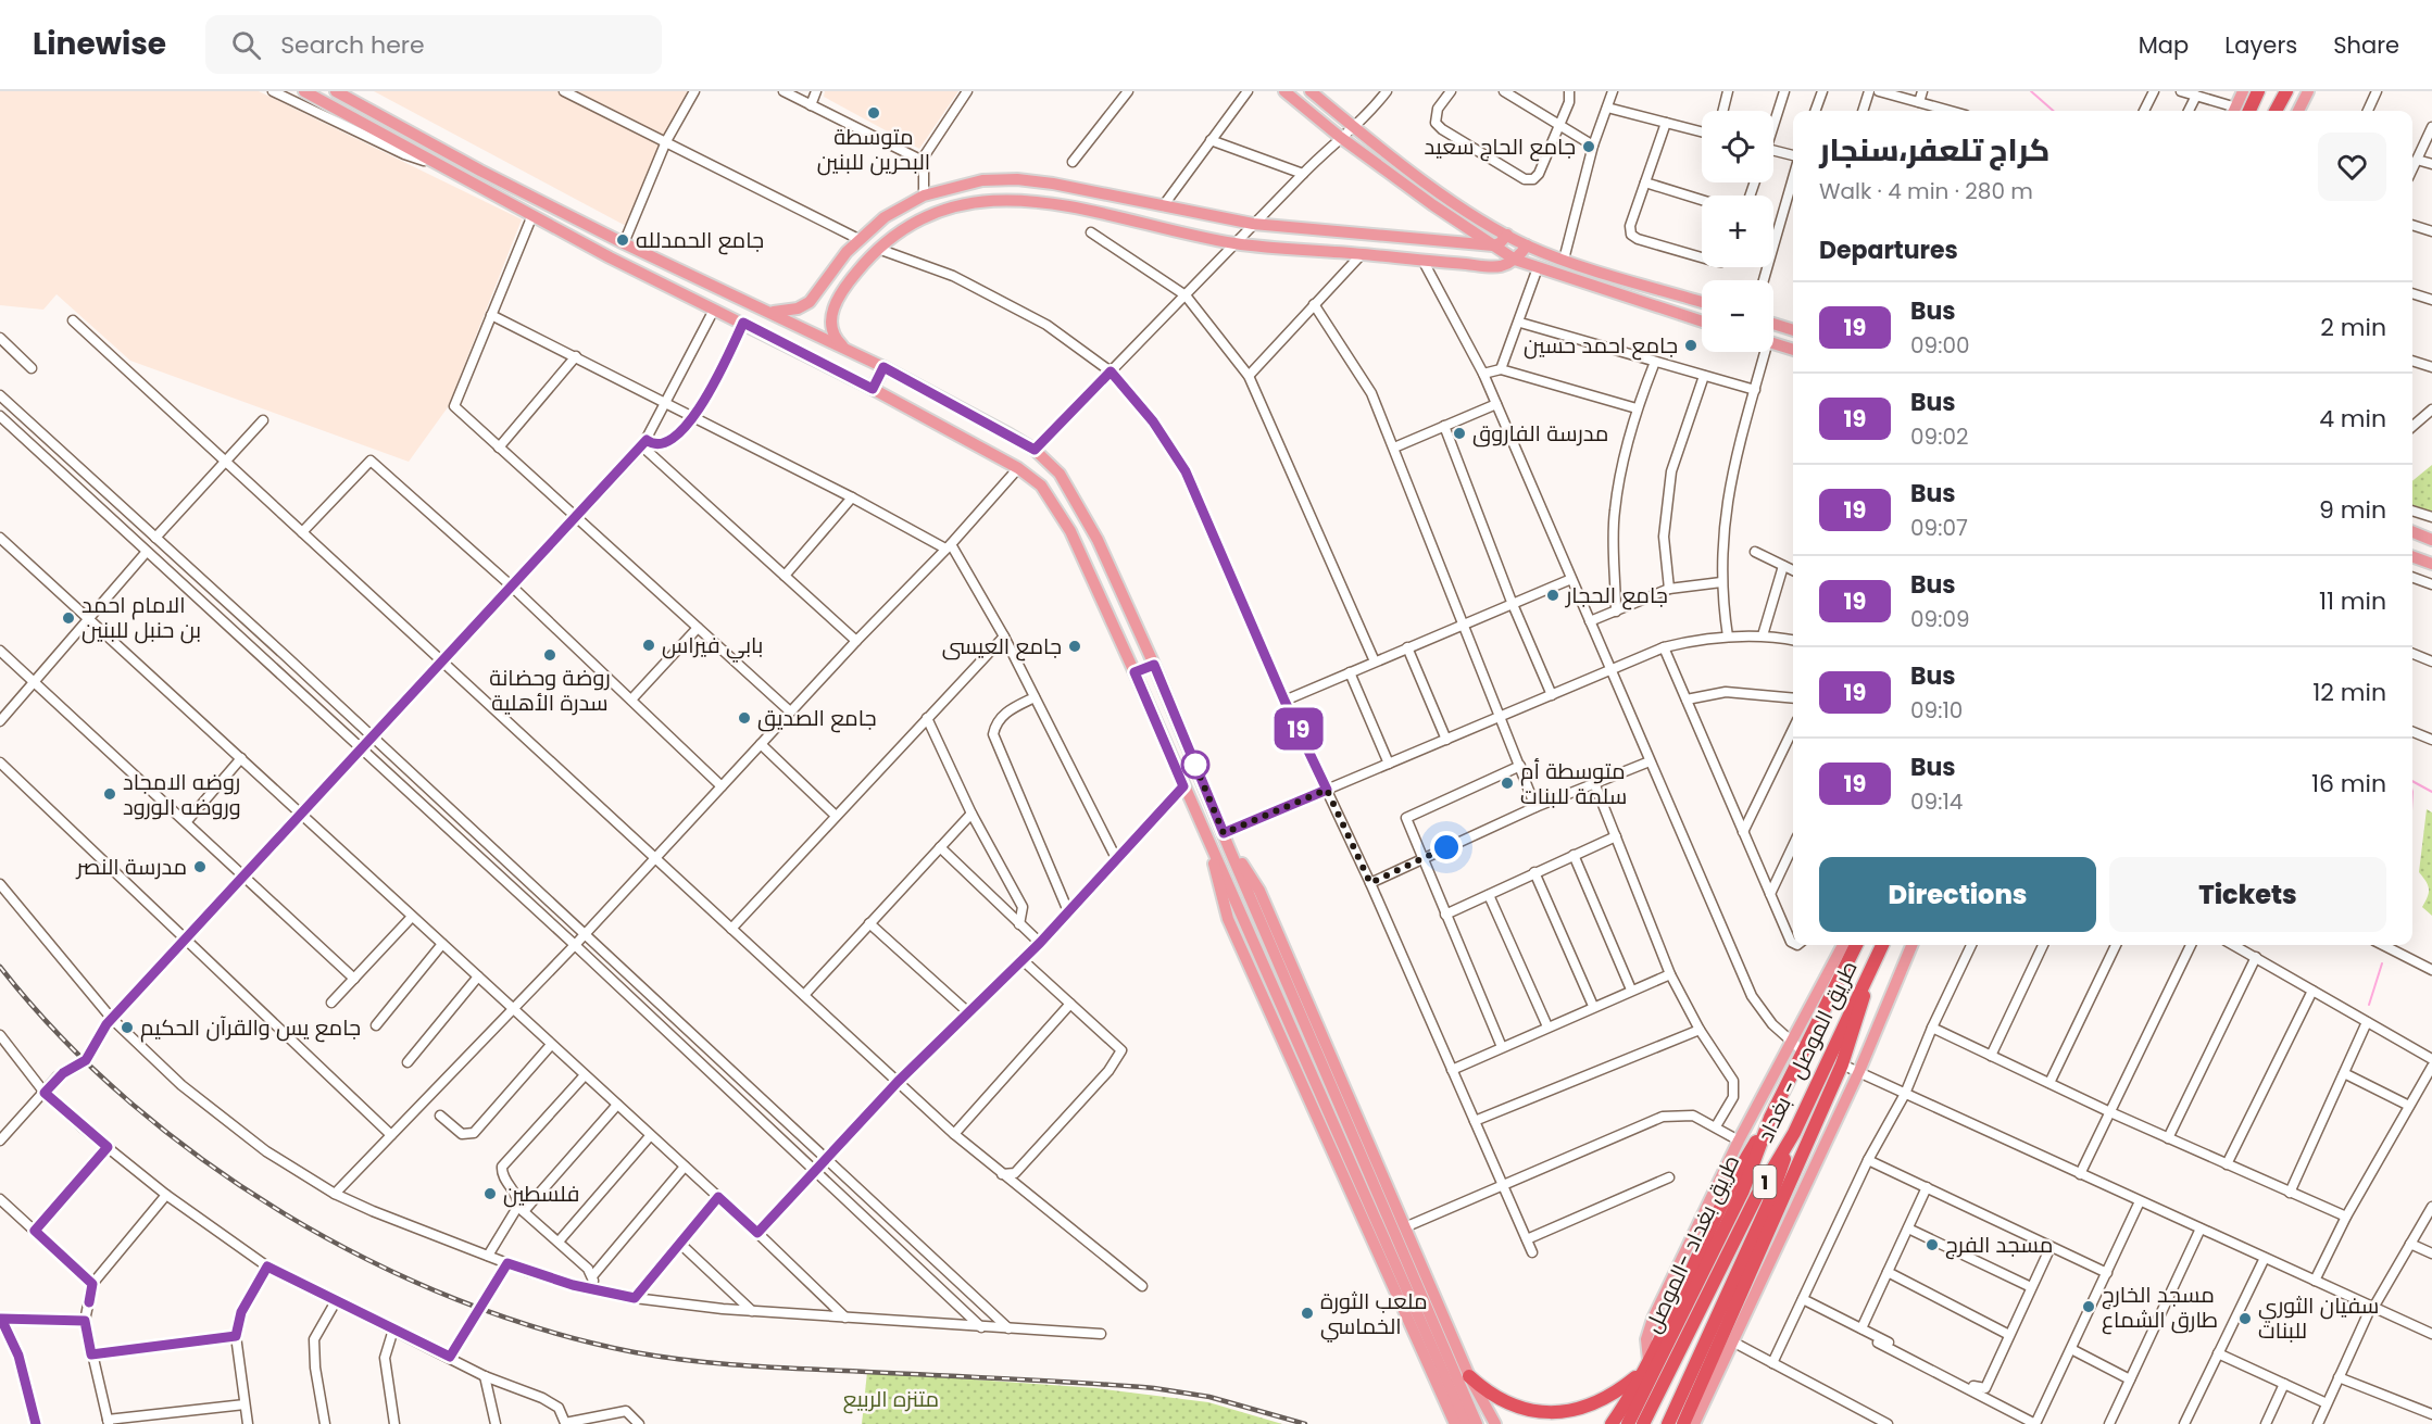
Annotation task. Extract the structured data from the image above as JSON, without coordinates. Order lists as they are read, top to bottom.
{
  "streets": {
    "highway": ["طريق الموصل - بغداد", "1", "طريق بغداد -الموصل"]
  },
  "parks": ["متنزه الربيع"],
  "places": [
    "متوسطة البحرين للبنين",
    "جامع الحاج سعيد",
    "جامع الحمدلله",
    "جامع احمد حسين",
    "مدرسة الفاروق",
    "جامع الحجار",
    "الامام احمد بن حنبل للبنين",
    "بابي فيراس",
    "جامع العيسى",
    "روضة وحضانة سدرة الأهلية",
    "جامع الصديق",
    "متوسطة أم سلمة للبنات",
    "روضه الامجاد وروضه الورود",
    "مدرسة النصر",
    "جامع يس والقرآن الحكيم",
    "فلسطين",
    "مسجد الفرج",
    "مسجد الخارج طارق الشماع",
    "ملعب الثورة الخماسي",
    "سفيان الثوري للبنات"
  ],
  "lines": ["bus line 19"],
  "page": {
    "header": "Linewise",
    "search": "Search here",
    "nav": ["Map", "Layers", "Share"],
    "on_map": "19",
    "map_buttons": ["+", "−"],
    "heading": [
      ["كراج تلعفر،سنجار", "Walk · 4 min · 280 m"],
      "Departures"
    ],
    "list": [
      {
        "mark": "19",
        "name": "Bus",
        "note": "09:00",
        "value": "2 min"
      },
      {
        "mark": "19",
        "name": "Bus",
        "note": "09:02",
        "value": "4 min"
      },
      {
        "mark": "19",
        "name": "Bus",
        "note": "09:07",
        "value": "9 min"
      },
      {
        "mark": "19",
        "name": "Bus",
        "note": "09:09",
        "value": "11 min"
      },
      {
        "mark": "19",
        "name": "Bus",
        "note": "09:10",
        "value": "12 min"
      },
      {
        "mark": "19",
        "name": "Bus",
        "note": "09:14",
        "value": "16 min"
      }
    ],
    "buttons": ["Directions", "Tickets"]
  }
}
